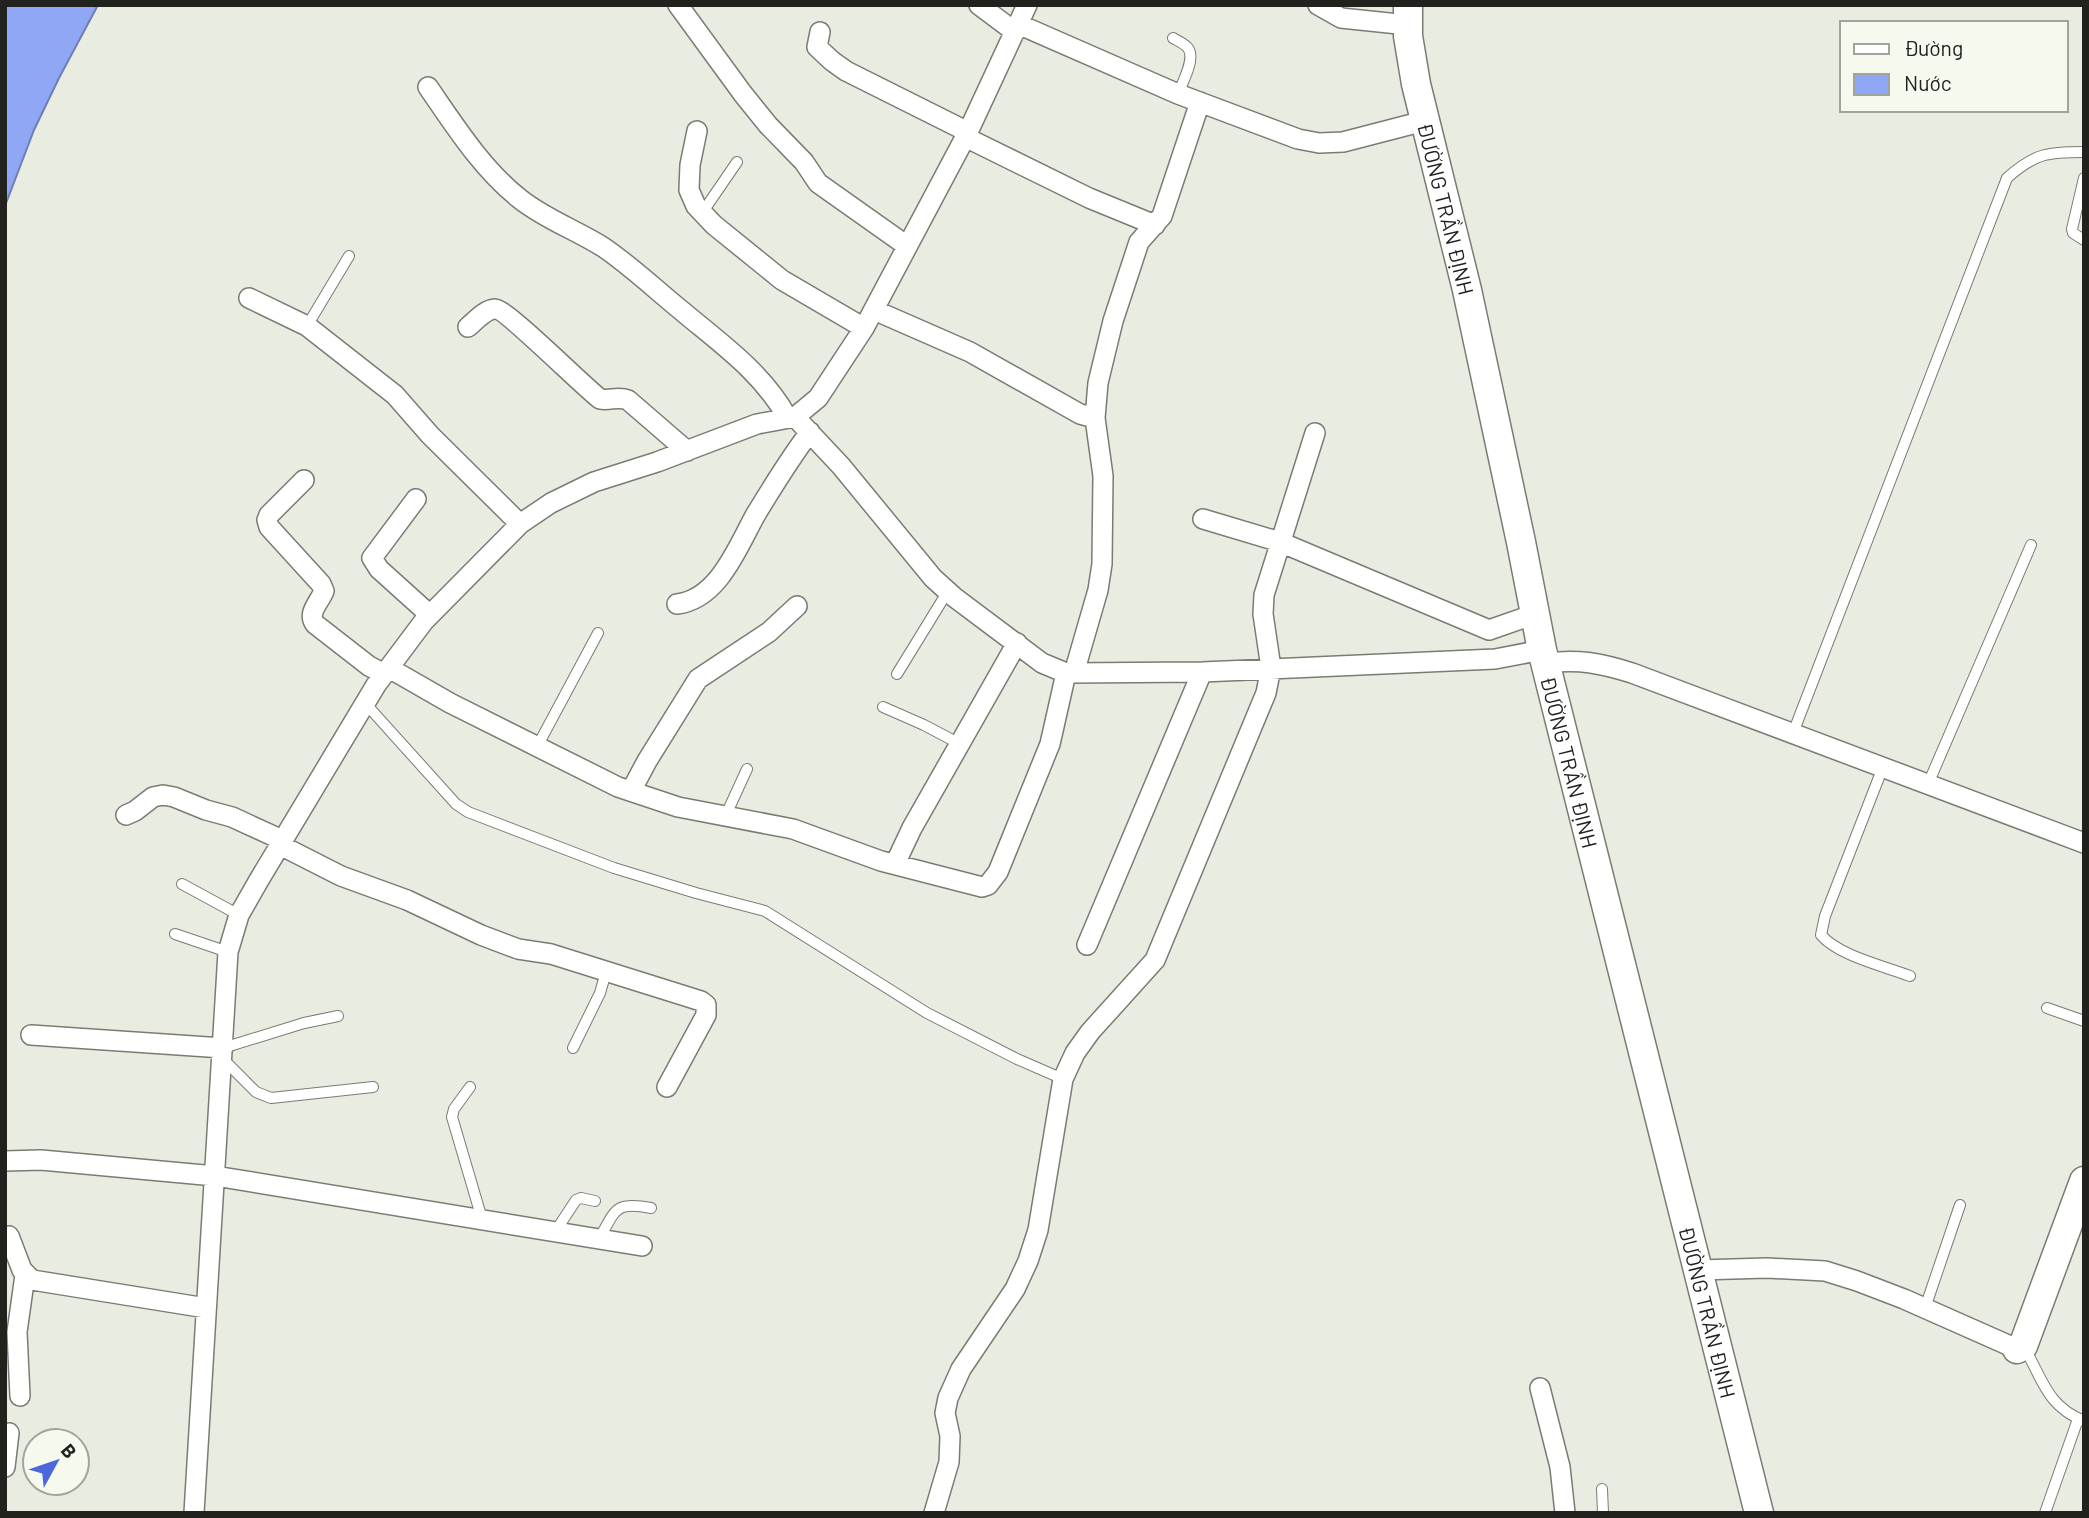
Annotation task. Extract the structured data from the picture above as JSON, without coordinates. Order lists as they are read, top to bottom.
{
  "streets": {
    "main road": ["ĐƯỜNG TRẦN ĐỊNH"]
  },
  "legend": ["Đường", "Nước"],
  "north": "top right"
}
